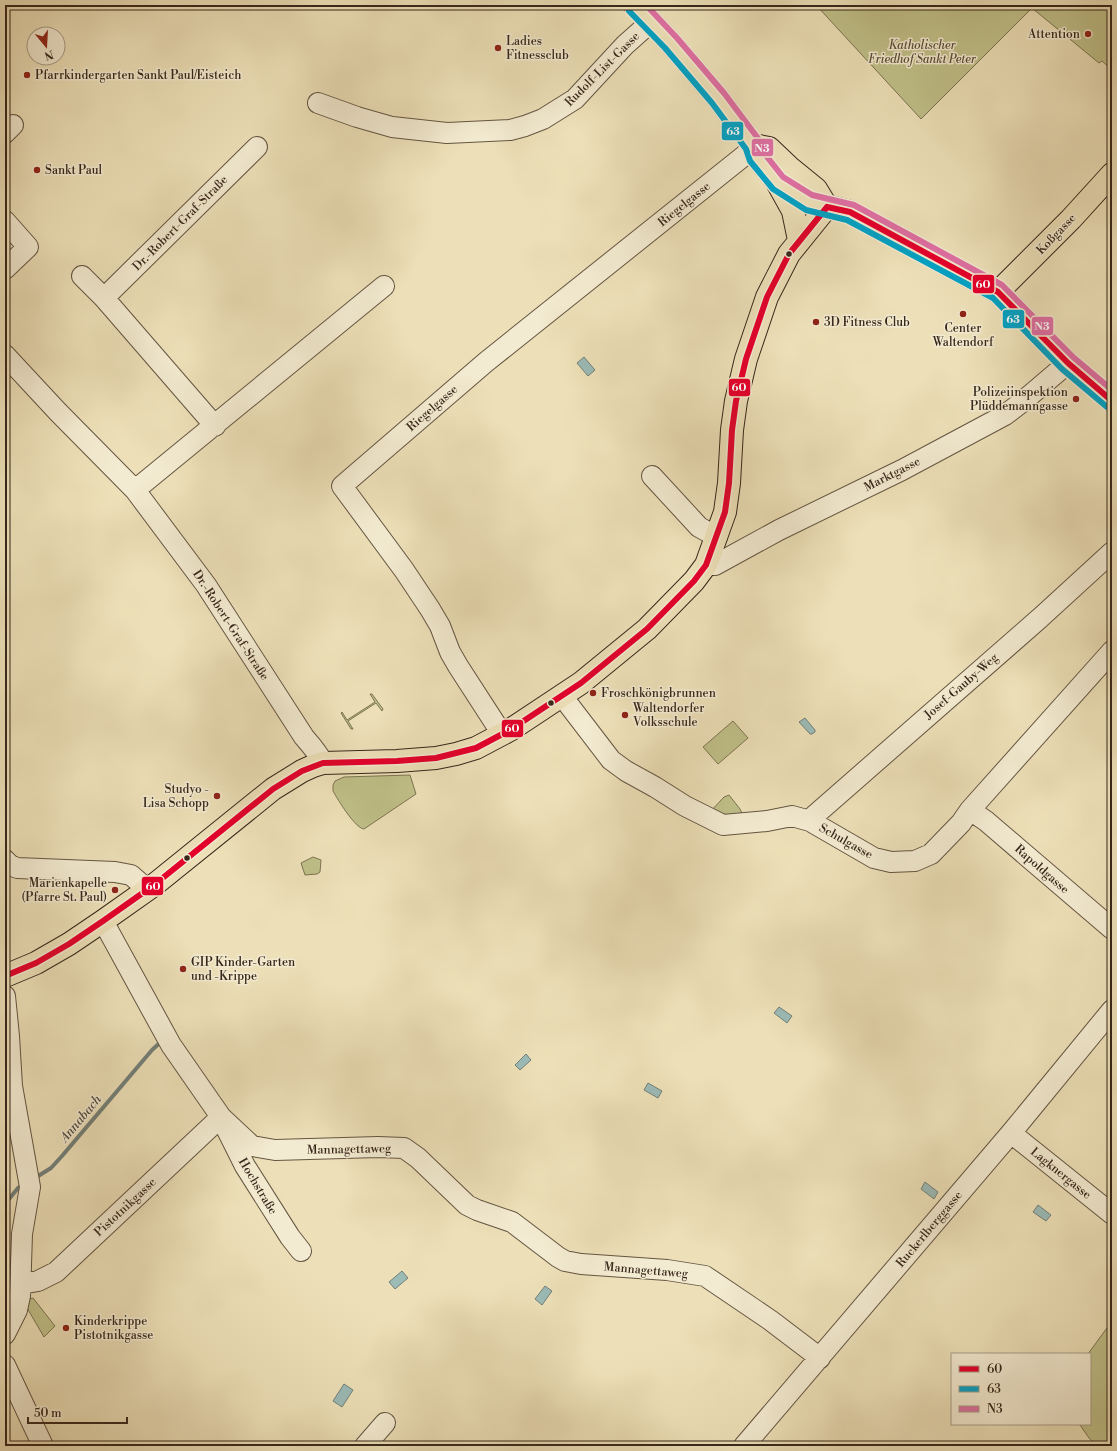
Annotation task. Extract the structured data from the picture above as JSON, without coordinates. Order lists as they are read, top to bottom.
{
  "streets": {
    "main road": ["Koßgasse"],
    "street": [
      "Rudolf-List-Gasse",
      "Riegelgasse",
      "Dr.-Robert-Graf-Straße",
      "Marktgasse",
      "Josef-Gauby-Weg",
      "Schulgasse",
      "Rapoldgasse",
      "Mannagettaweg",
      "Lagknergasse",
      "Hochstraße",
      "Pistotnikgasse",
      "Ruckerlberggasse"
    ]
  },
  "crossings": [
    ["Josef-Gauby-Weg", "Schulgasse"],
    ["Schulgasse", "Rapoldgasse"],
    ["Mannagettaweg", "Hochstraße"],
    ["Mannagettaweg", "Pistotnikgasse"],
    ["Mannagettaweg", "Ruckerlberggasse"],
    ["Lagknergasse", "Ruckerlberggasse"],
    ["Hochstraße", "Pistotnikgasse"]
  ],
  "water": ["Annabach"],
  "parks": ["Katholischer Friedhof Sankt Peter"],
  "places": [
    "Attention",
    "Ladies Fitnessclub",
    "Pfarrkindergarten Sankt Paul/Eisteich",
    "Sankt Paul",
    "Center Waltendorf",
    "3D Fitness Club",
    "Polizeiinspektion Plüddemanngasse",
    "Froschkönigbrunnen",
    "Waltendorfer Volksschule",
    "Studyo - Lisa Schopp",
    "Marienkapelle (Pfarre St. Paul)",
    "GIP Kinder-Garten und -Krippe",
    "Kinderkrippe Pistotnikgasse"
  ],
  "lines": ["transit line N3", "transit line 63", "transit line 60"],
  "legend": ["60", "63", "N3"],
  "scale_bar": "50 m",
  "north": "bottom"
}
